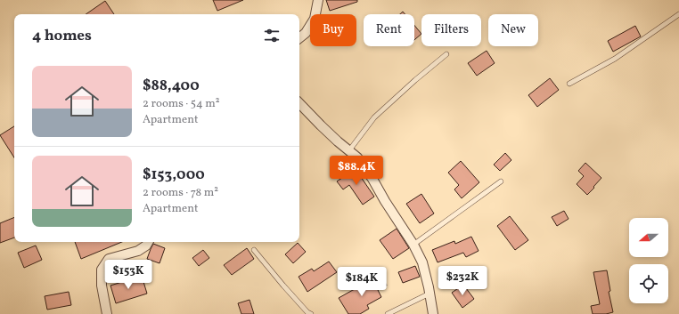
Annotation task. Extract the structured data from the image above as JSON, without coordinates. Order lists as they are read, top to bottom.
{
  "north": "left",
  "page": {
    "chip": [
      "Buy",
      "Rent",
      "Filters",
      "New"
    ],
    "heading": "4 homes",
    "list": [
      {
        "name": "$88,400",
        "note": "2 rooms · 54 m² · Apartment"
      },
      {
        "name": "$153,000",
        "note": "2 rooms · 78 m² · Apartment"
      }
    ],
    "price": [
      "$88.4K",
      "$153K",
      "$232K",
      "$184K"
    ]
  }
}
